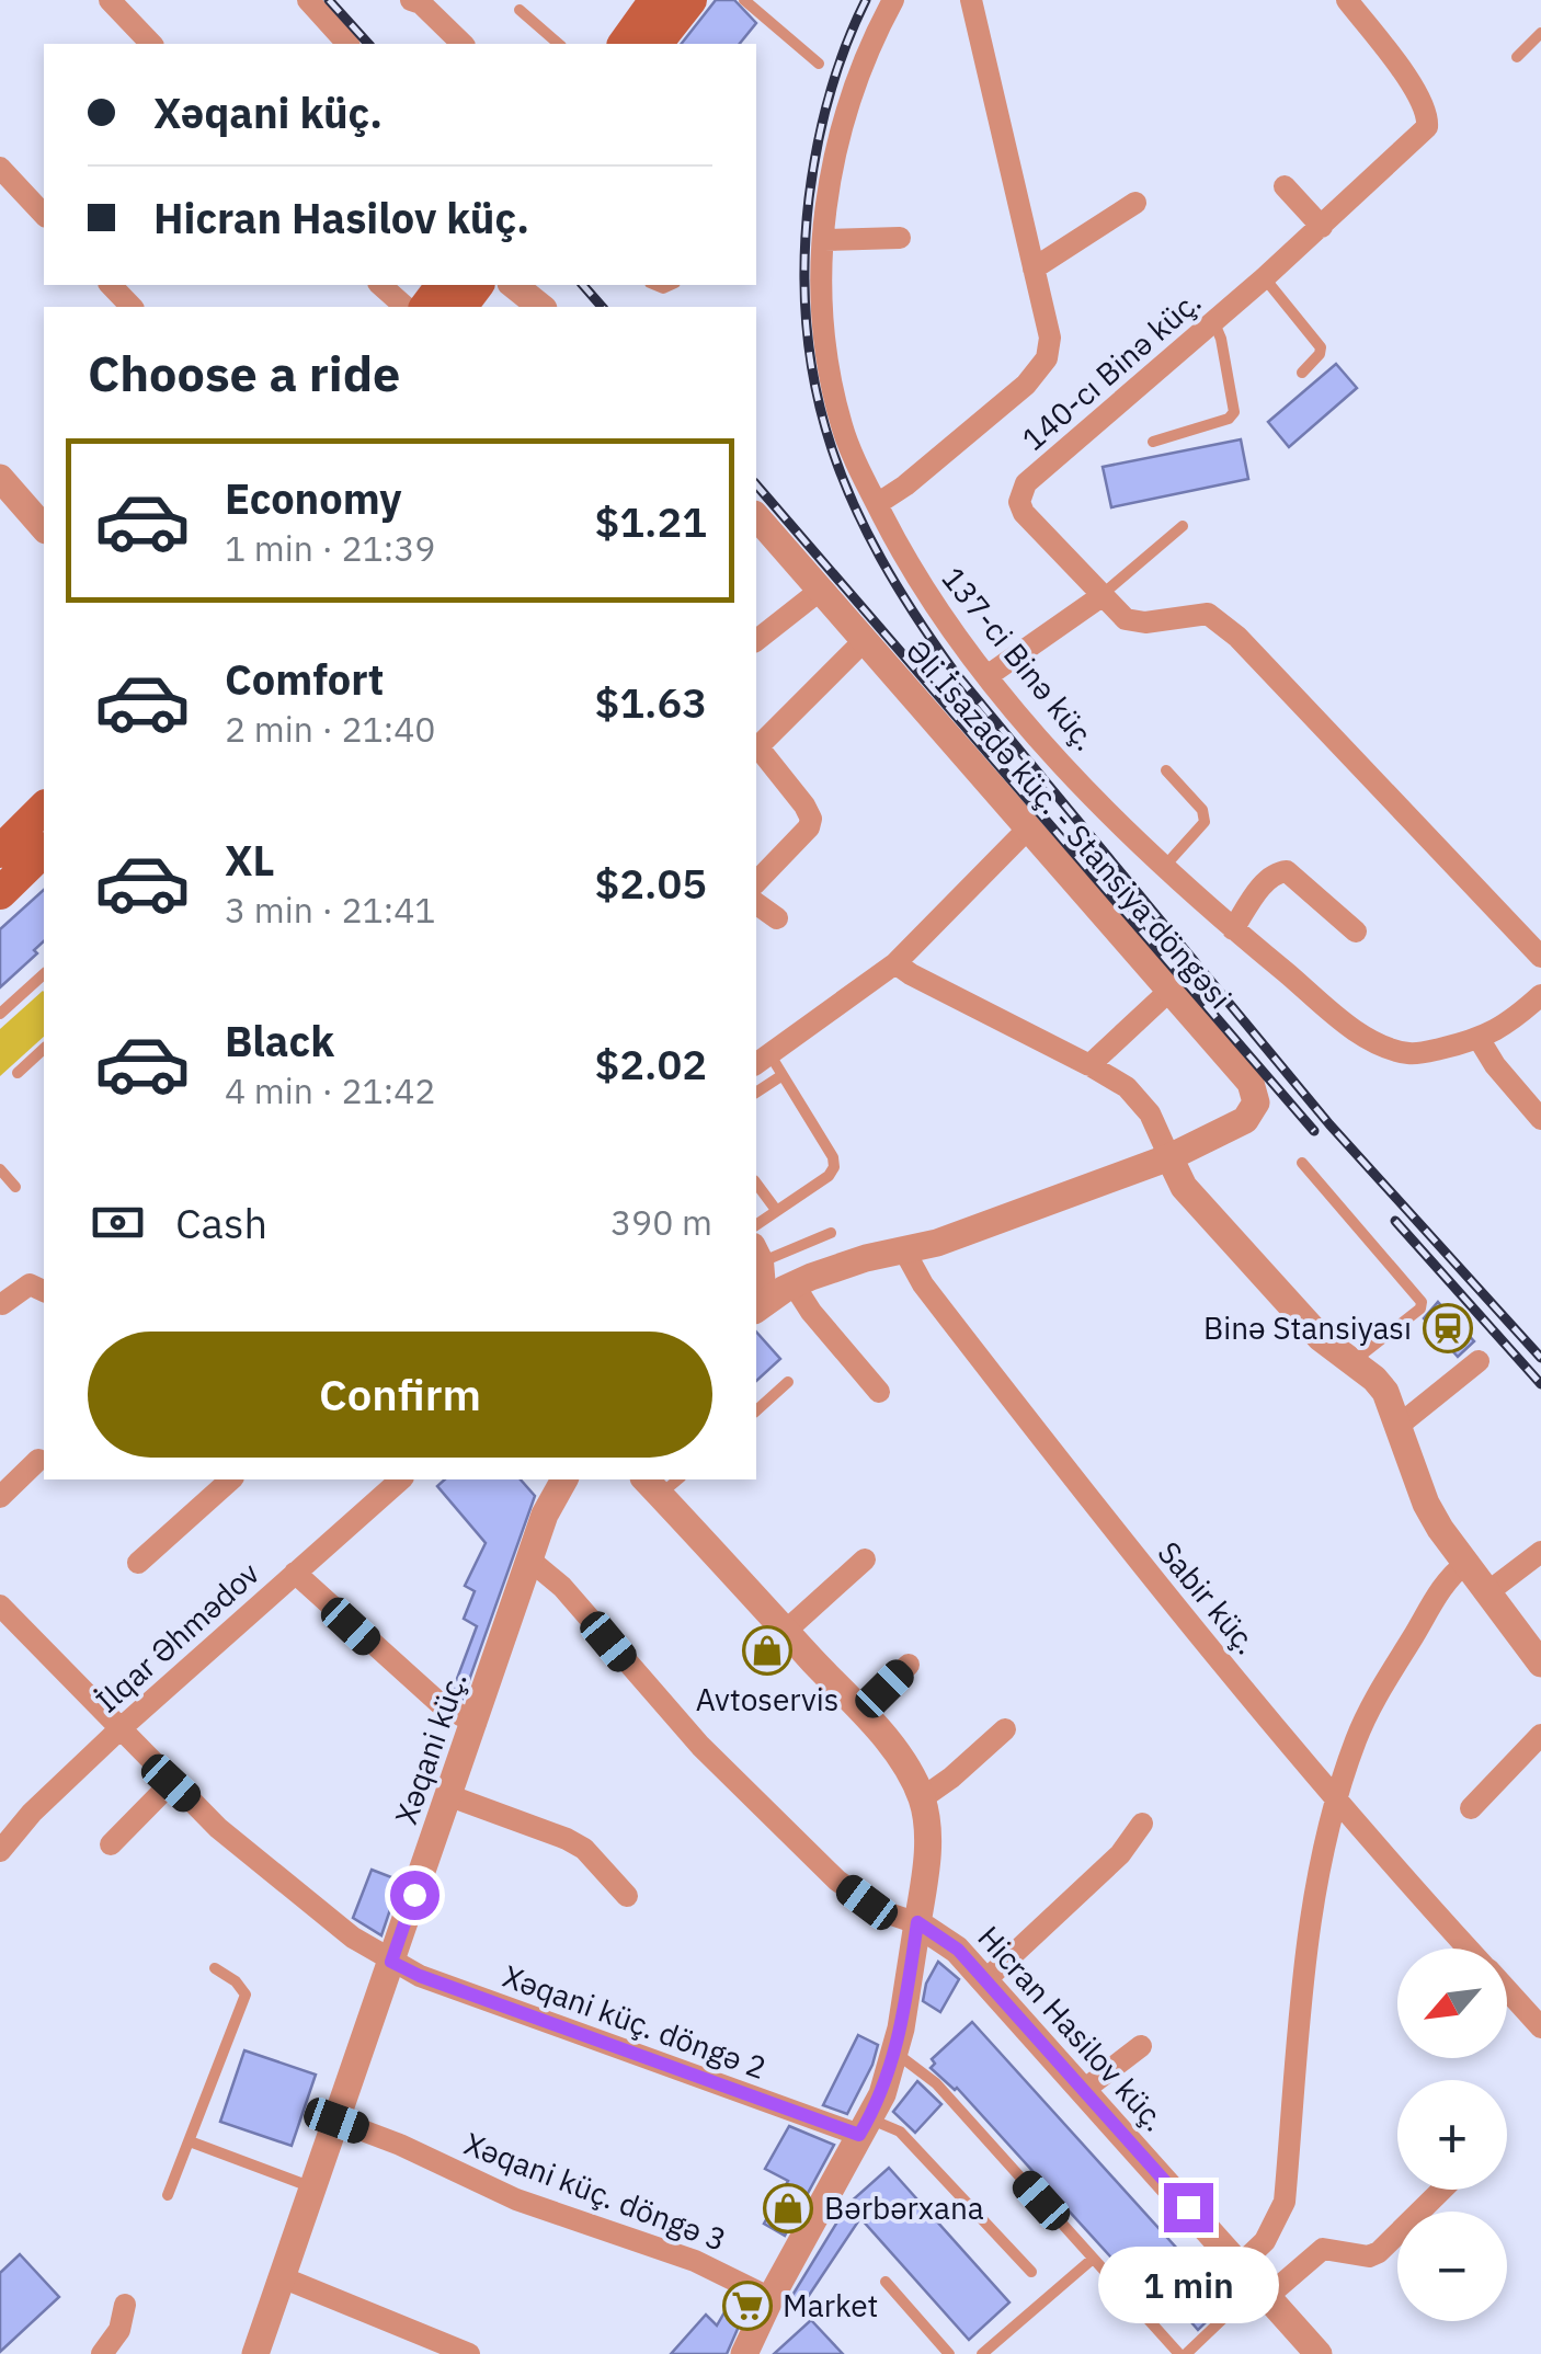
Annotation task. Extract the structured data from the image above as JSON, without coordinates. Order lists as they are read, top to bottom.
{
  "streets": {
    "street": [
      "140-cı Binə küç.",
      "137-ci Binə küç.",
      "Əli İsazadə küç. - Stansiya döngəsi",
      "Sabir küç.",
      "İlqar Əhmədov",
      "Xəqani küç.",
      "Xəqani küç. döngə 2",
      "Hicran Hasilov küç.",
      "Xəqani küç. döngə 3"
    ]
  },
  "crossings": [
    ["İlqar Əhmədov", "Xəqani küç. döngə 2"],
    ["Xəqani küç.", "Xəqani küç. döngə 2"],
    ["Xəqani küç.", "Xəqani küç. döngə 3"]
  ],
  "places": {
    "station": ["Binǝ Stansiyası"],
    "shop": ["Avtoservis", "Bərbərxana"],
    "supermarket": ["Market"]
  },
  "north": "bottom left",
  "page": {
    "banner": ["Xəqani küç.", "Hicran Hasilov küç."],
    "heading": "Choose a ride",
    "list": [
      {
        "name": "Economy",
        "note": "1 min · 21:39",
        "value": "$1.21"
      },
      {
        "name": "Comfort",
        "note": "2 min · 21:40",
        "value": "$1.63"
      },
      {
        "name": "XL",
        "note": "3 min · 21:41",
        "value": "$2.05"
      },
      {
        "name": "Black",
        "note": "4 min · 21:42",
        "value": "$2.02"
      }
    ],
    "pay": ["Cash", "390 m"],
    "buttons": "Confirm",
    "map_buttons": ["+", "−"],
    "bubble": "1 min"
  }
}
